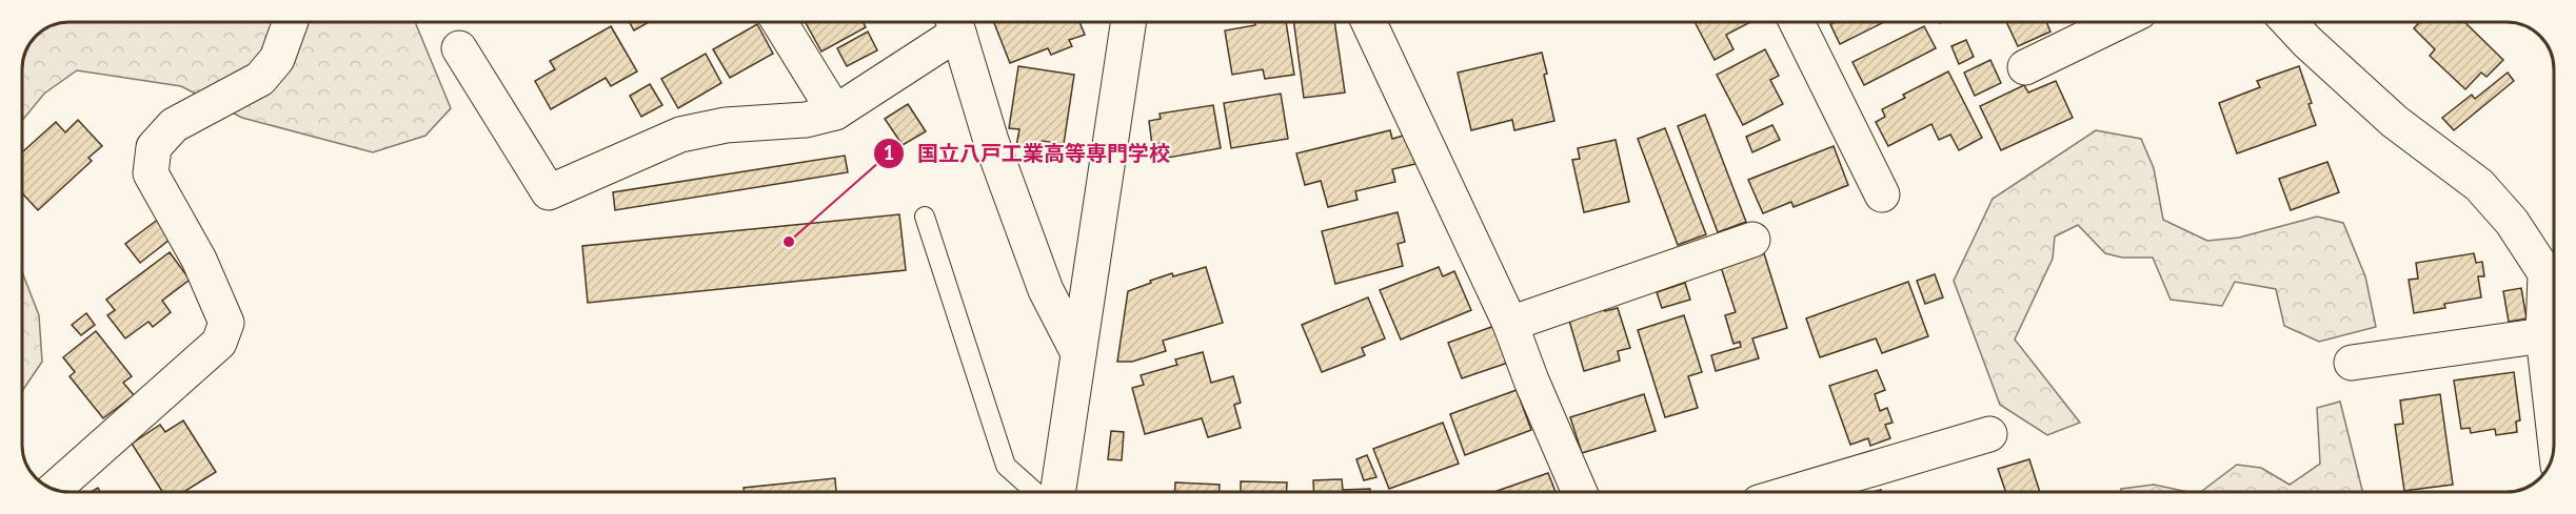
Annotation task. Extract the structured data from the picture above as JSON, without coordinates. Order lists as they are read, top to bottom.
{
  "places": ["国立八戸工業高等専門学校"]
}
